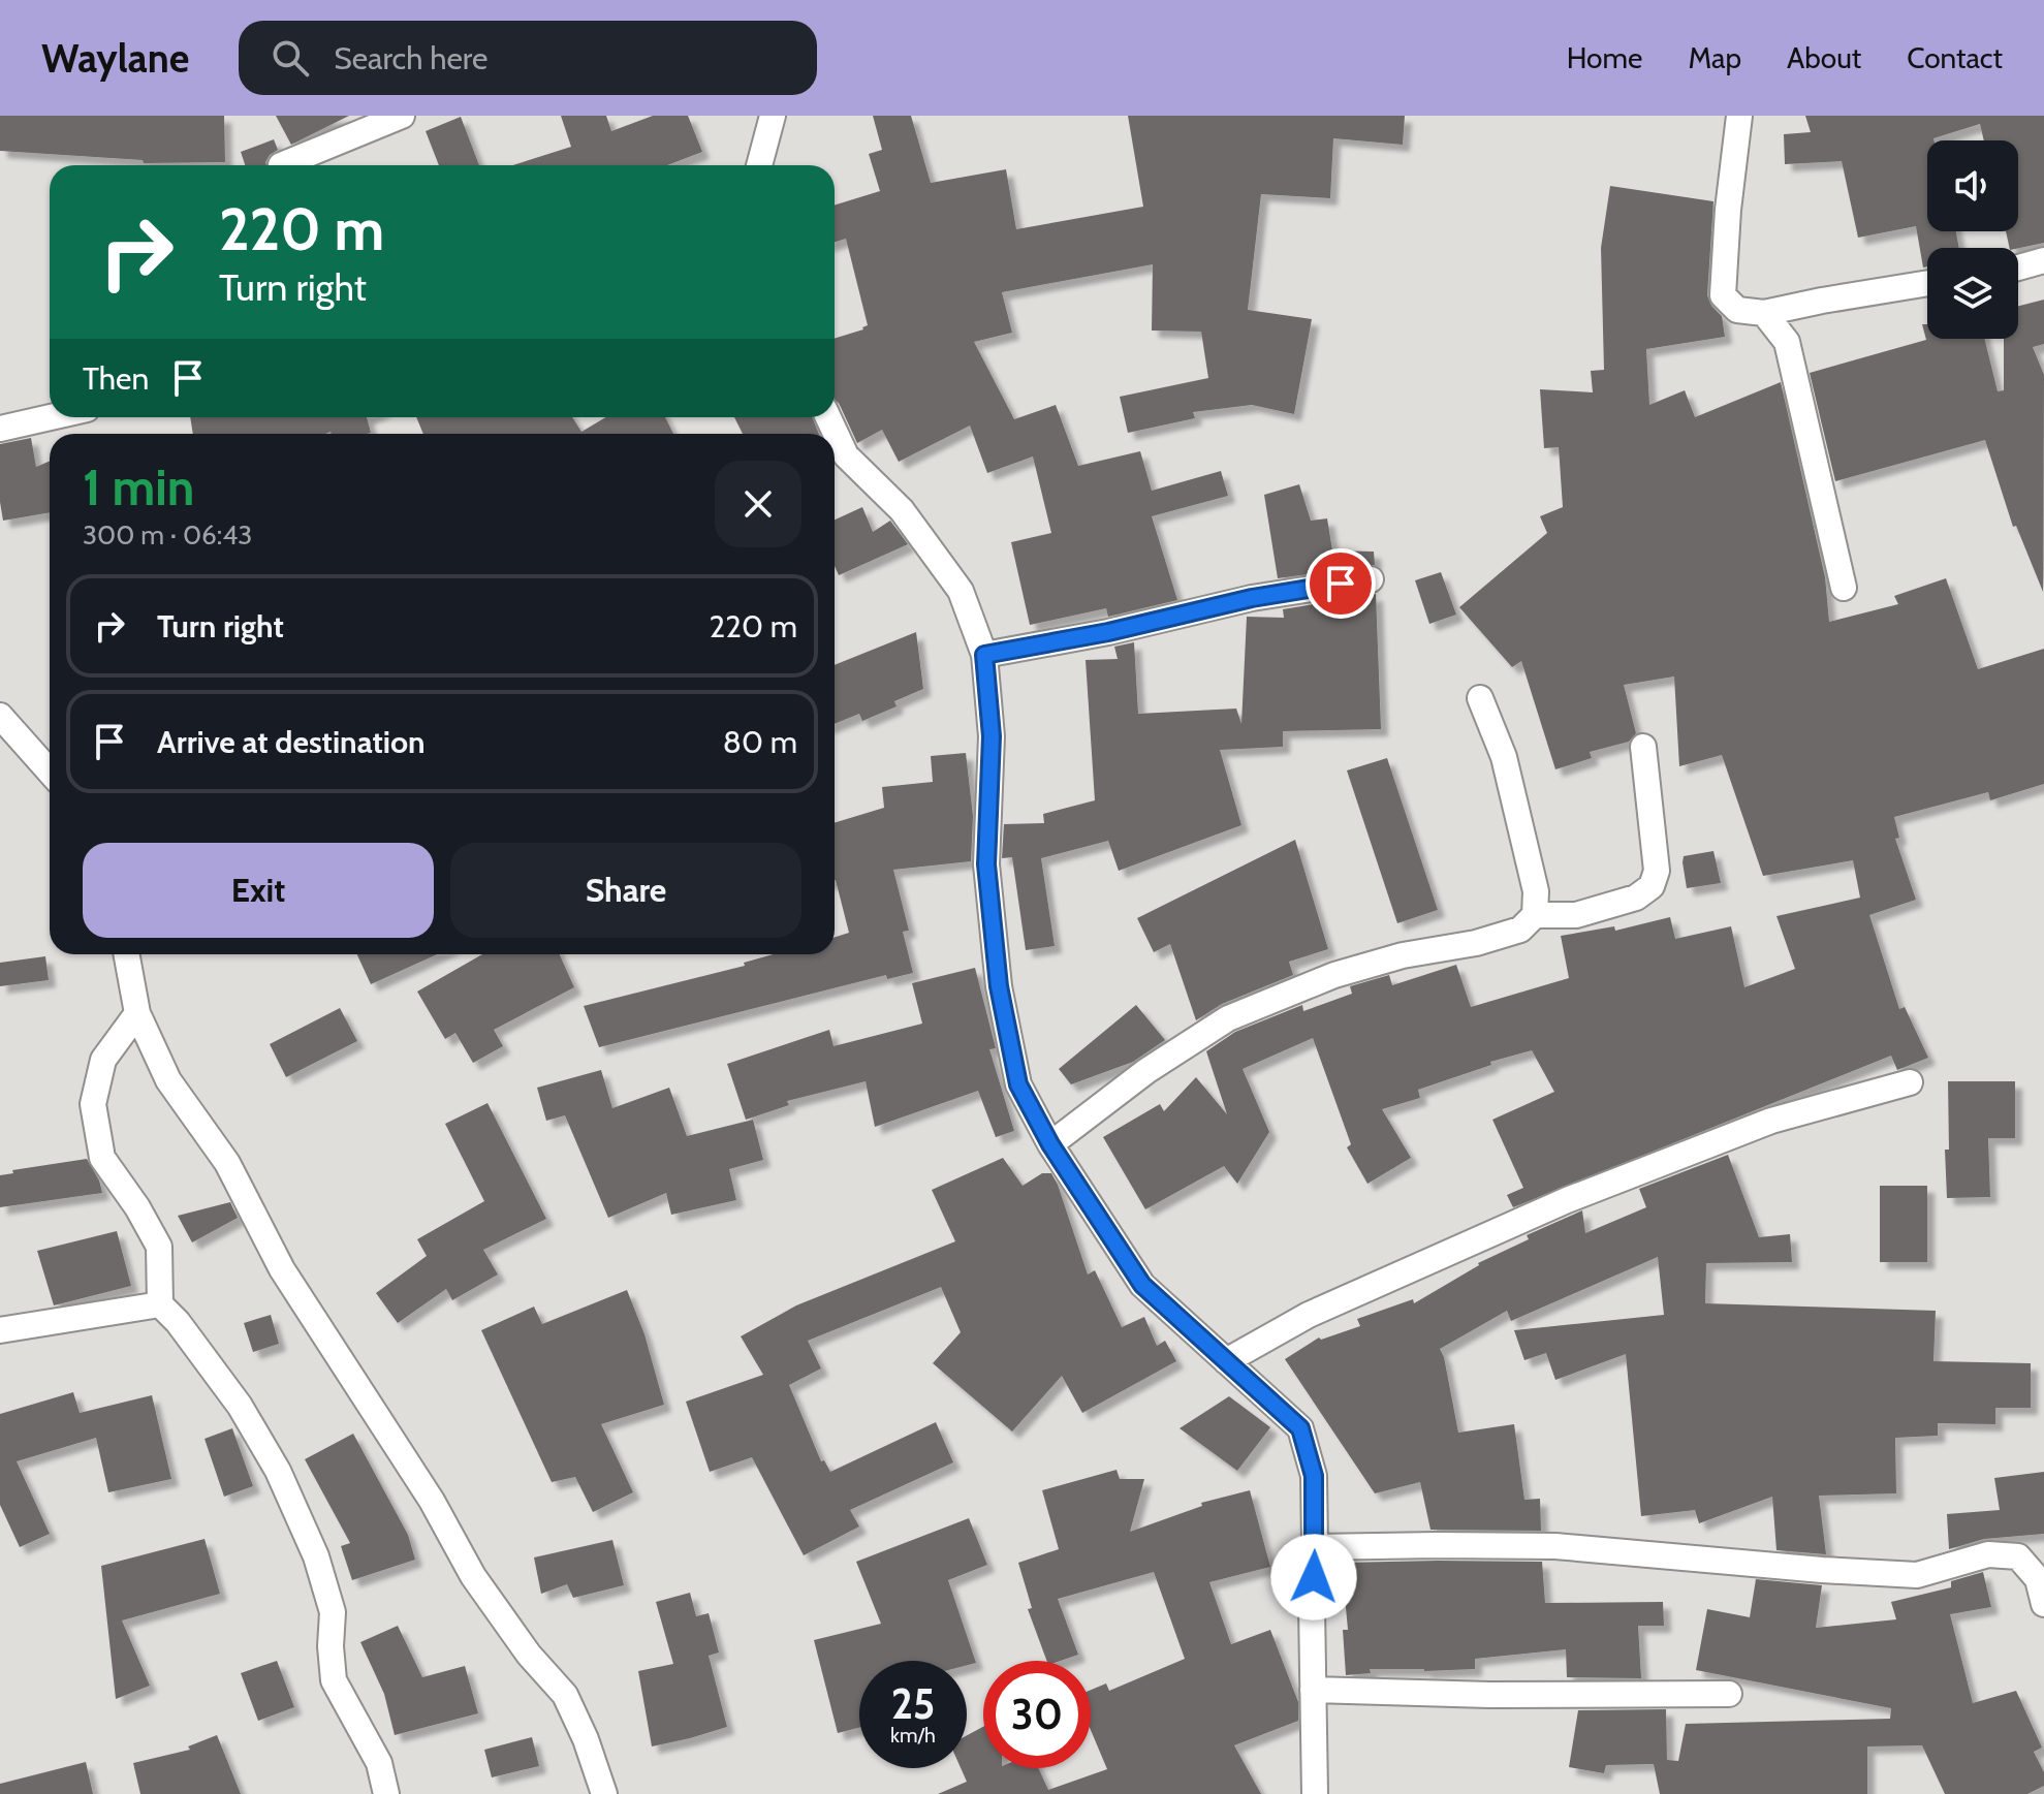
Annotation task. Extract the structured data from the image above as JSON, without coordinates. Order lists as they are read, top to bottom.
{
  "page": {
    "header": "Waylane",
    "search": "Search here",
    "nav": [
      "Home",
      "Map",
      "About",
      "Contact"
    ],
    "turn": ["220 m", "Turn right"],
    "then": "Then",
    "heading": ["1 min", "300 m · 06:43"],
    "list": [
      {
        "name": "Turn right",
        "value": "220 m"
      },
      {
        "name": "Arrive at destination",
        "value": "80 m"
      }
    ],
    "buttons": ["Exit", "Share"],
    "speed": "25 km/h",
    "limit": "30"
  }
}
